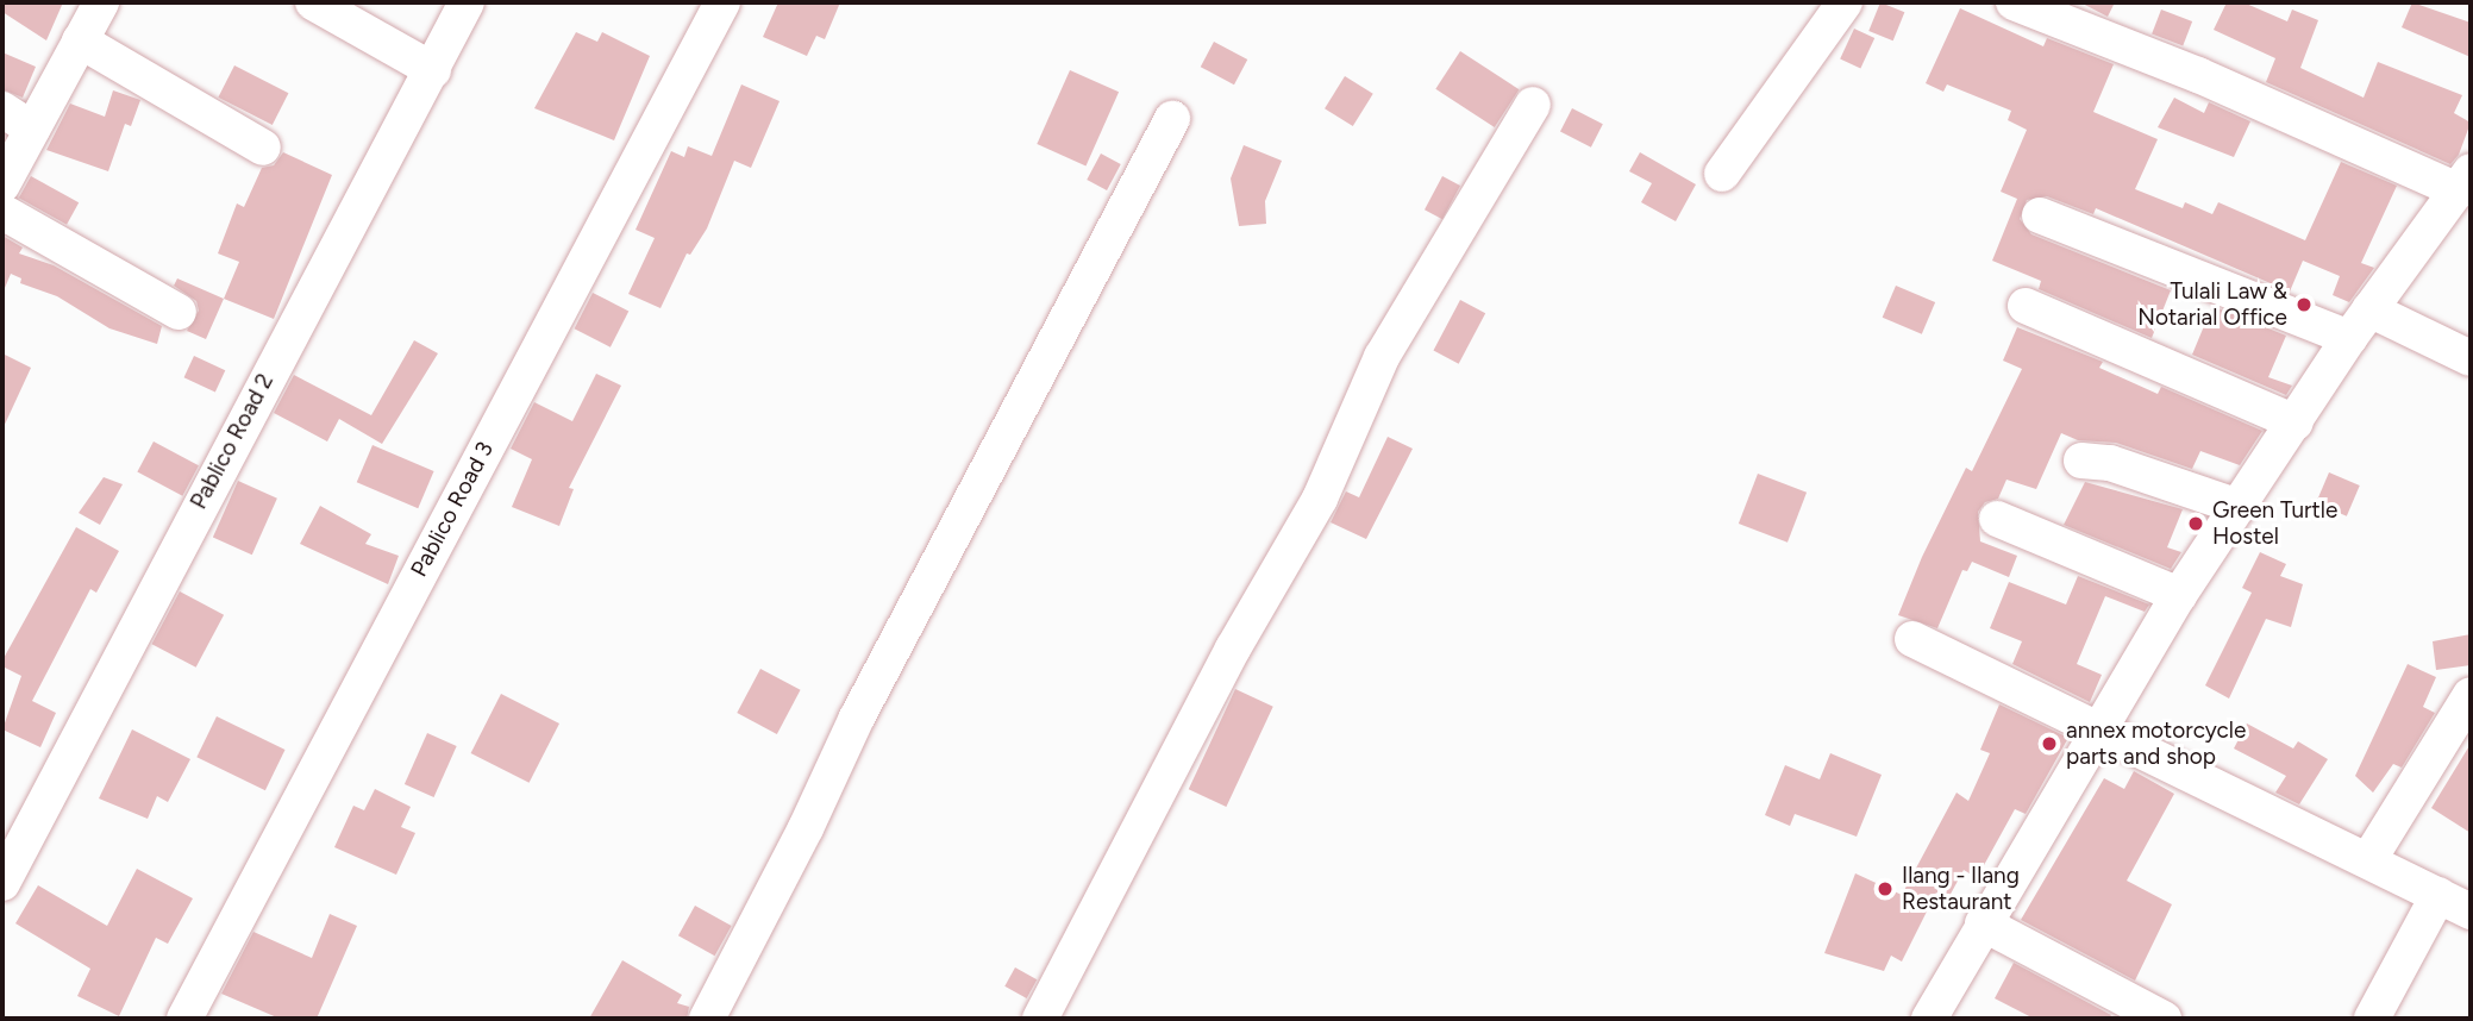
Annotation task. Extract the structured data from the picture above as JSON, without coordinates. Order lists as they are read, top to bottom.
{
  "streets": {
    "street": ["Pablico Road 2", "Pablico Road 3"]
  },
  "places": [
    "Tulali Law & Notarial Office",
    "Green Turtle Hostel",
    "annex motorcycle parts and shop",
    "Ilang - Ilang Restaurant"
  ]
}
